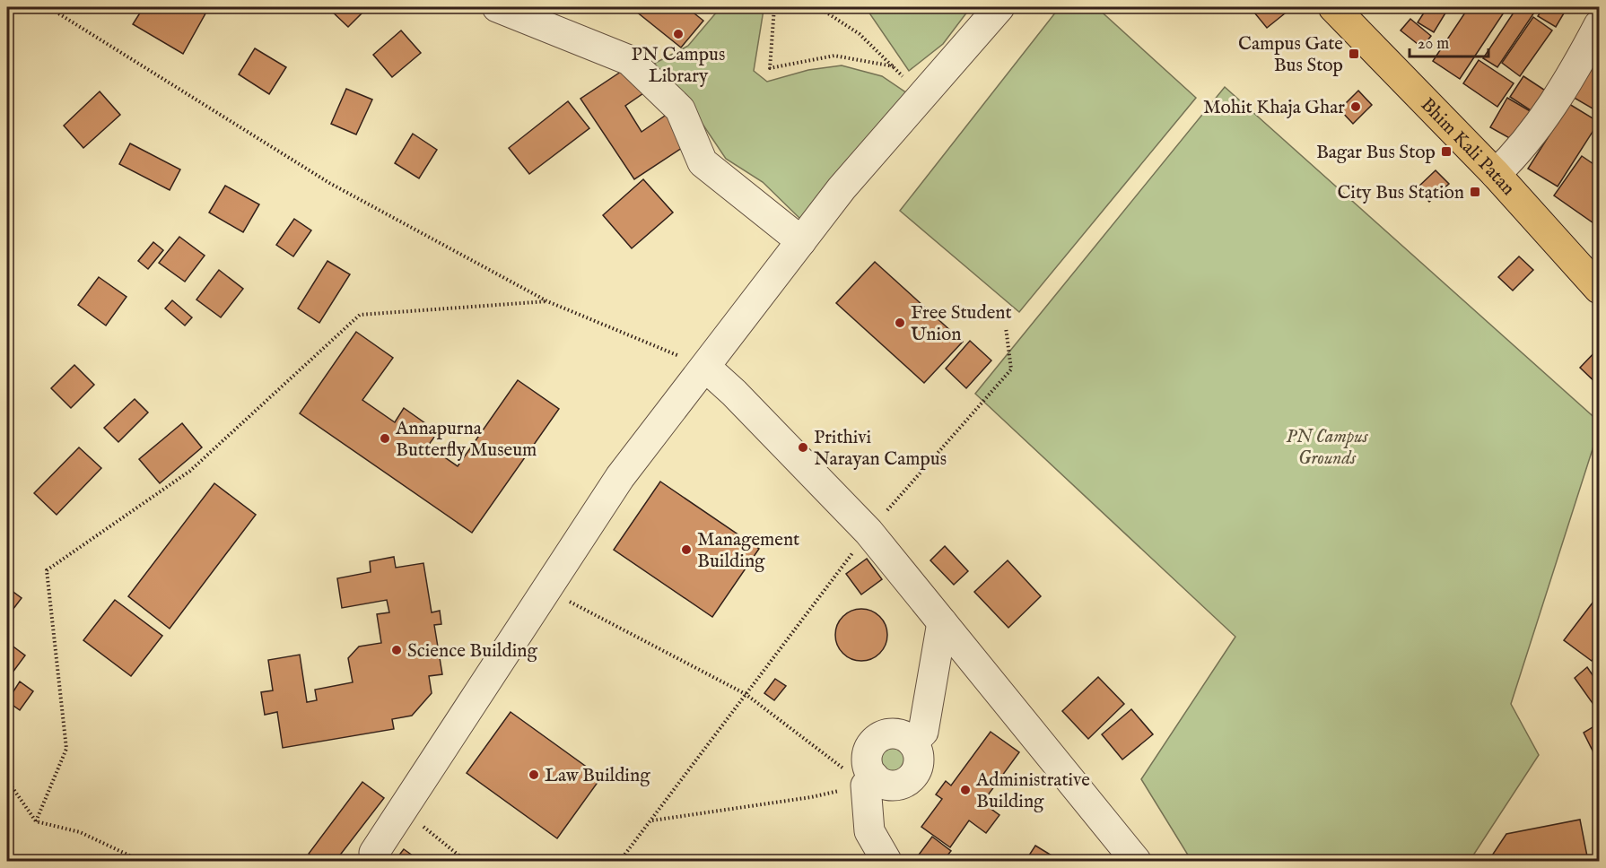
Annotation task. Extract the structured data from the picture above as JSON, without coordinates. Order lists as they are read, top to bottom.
{
  "streets": {
    "main road": ["Bhim Kali Patan"]
  },
  "parks": ["PN Campus Grounds"],
  "places": {
    "other": [
      "PN Campus Library",
      "Mohit Khaja Ghar",
      "Free Student Union",
      "Annapurna Butterfly Museum",
      "Prithivi Narayan Campus",
      "Management Building",
      "Science Building",
      "Law Building",
      "Administrative Building"
    ],
    "transit": ["Campus Gate Bus Stop", "Bagar Bus Stop", "City Bus Station"]
  },
  "scale_bar": "20 m"
}
